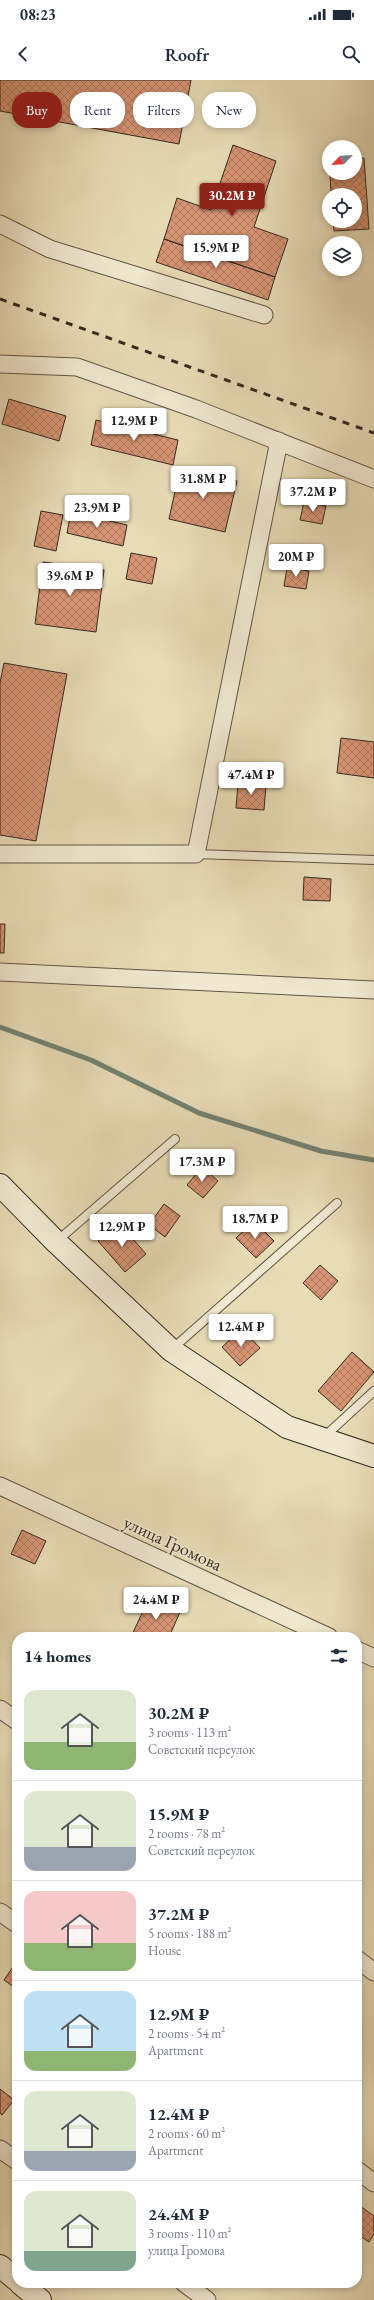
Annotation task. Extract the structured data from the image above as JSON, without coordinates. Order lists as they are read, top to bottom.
{
  "streets": {
    "street": ["улица Громова"]
  },
  "north": "bottom left",
  "page": {
    "status": "08:23",
    "header": "Roofr",
    "chip": [
      "Buy",
      "Rent",
      "Filters",
      "New"
    ],
    "price": [
      "30.2M ₽",
      "15.9M ₽",
      "12.9M ₽",
      "31.8M ₽",
      "37.2M ₽",
      "23.9M ₽",
      "20M ₽",
      "39.6M ₽",
      "47.4M ₽",
      "17.3M ₽",
      "18.7M ₽",
      "12.9M ₽",
      "12.4M ₽",
      "24.4M ₽"
    ],
    "heading": "14 homes",
    "list": [
      {
        "name": "30.2M ₽",
        "note": "3 rooms · 113 m² · Советский переулок"
      },
      {
        "name": "15.9M ₽",
        "note": "2 rooms · 78 m² · Советский переулок"
      },
      {
        "name": "37.2M ₽",
        "note": "5 rooms · 188 m² · House"
      },
      {
        "name": "12.9M ₽",
        "note": "2 rooms · 54 m² · Apartment"
      },
      {
        "name": "12.4M ₽",
        "note": "2 rooms · 60 m² · Apartment"
      },
      {
        "name": "24.4M ₽",
        "note": "3 rooms · 110 m² · улица Громова"
      }
    ]
  }
}
